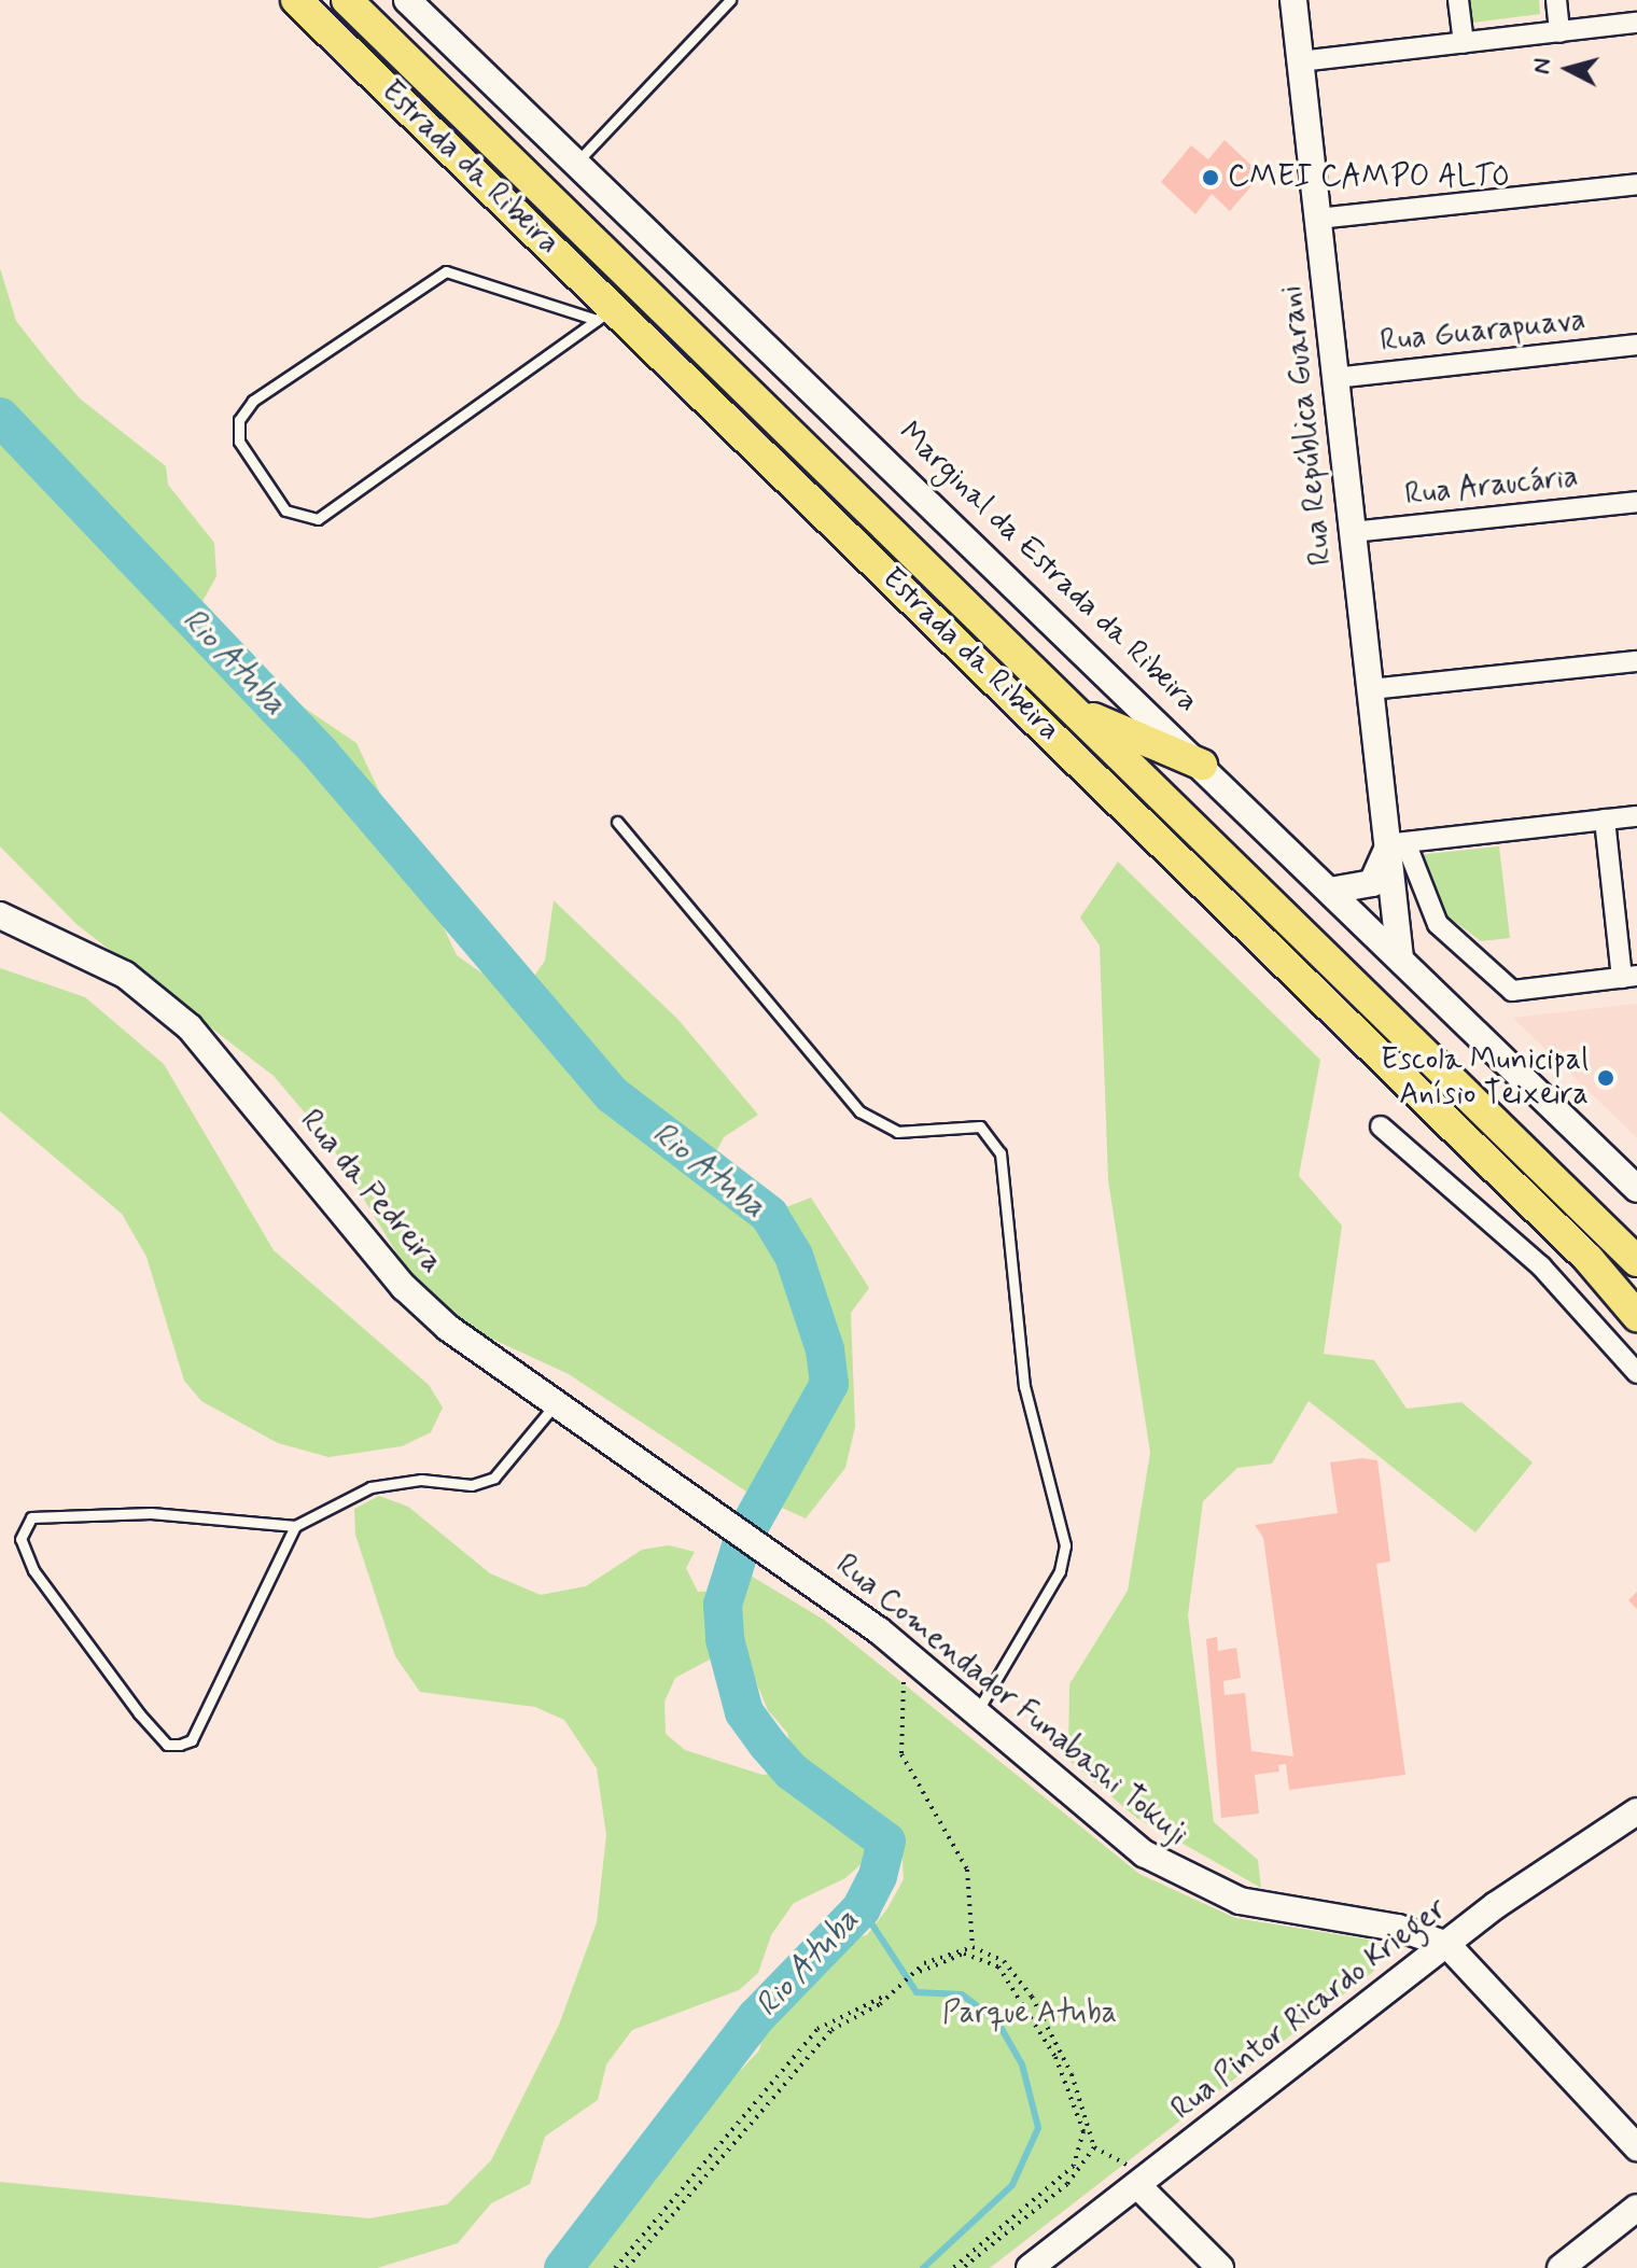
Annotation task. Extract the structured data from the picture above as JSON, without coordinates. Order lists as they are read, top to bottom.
{
  "streets": {
    "main road": [
      "Estrada da Ribeira",
      "Rua República Guarani",
      "Marginal da Estrada da Ribeira",
      "Rua da Pedreira",
      "Rua Comendador Funabashi Tokuji",
      "Rua Pintor Ricardo Krieger"
    ],
    "street": ["Rua Guarapuava", "Rua Araucária"]
  },
  "crossings": [
    ["Rua Guarapuava", "Rua República Guarani"],
    ["Rua República Guarani", "Rua Araucária"],
    ["Rua República Guarani", "Marginal da Estrada da Ribeira"],
    ["Rua da Pedreira", "Rua Comendador Funabashi Tokuji"],
    ["Rua Comendador Funabashi Tokuji", "Rua Pintor Ricardo Krieger"]
  ],
  "water": ["Rio Atuba"],
  "parks": ["Parque Atuba"],
  "places": ["CMEI CAMPO ALTO", "Escola Municipal Anísio Teixeira"],
  "north": "left"
}
